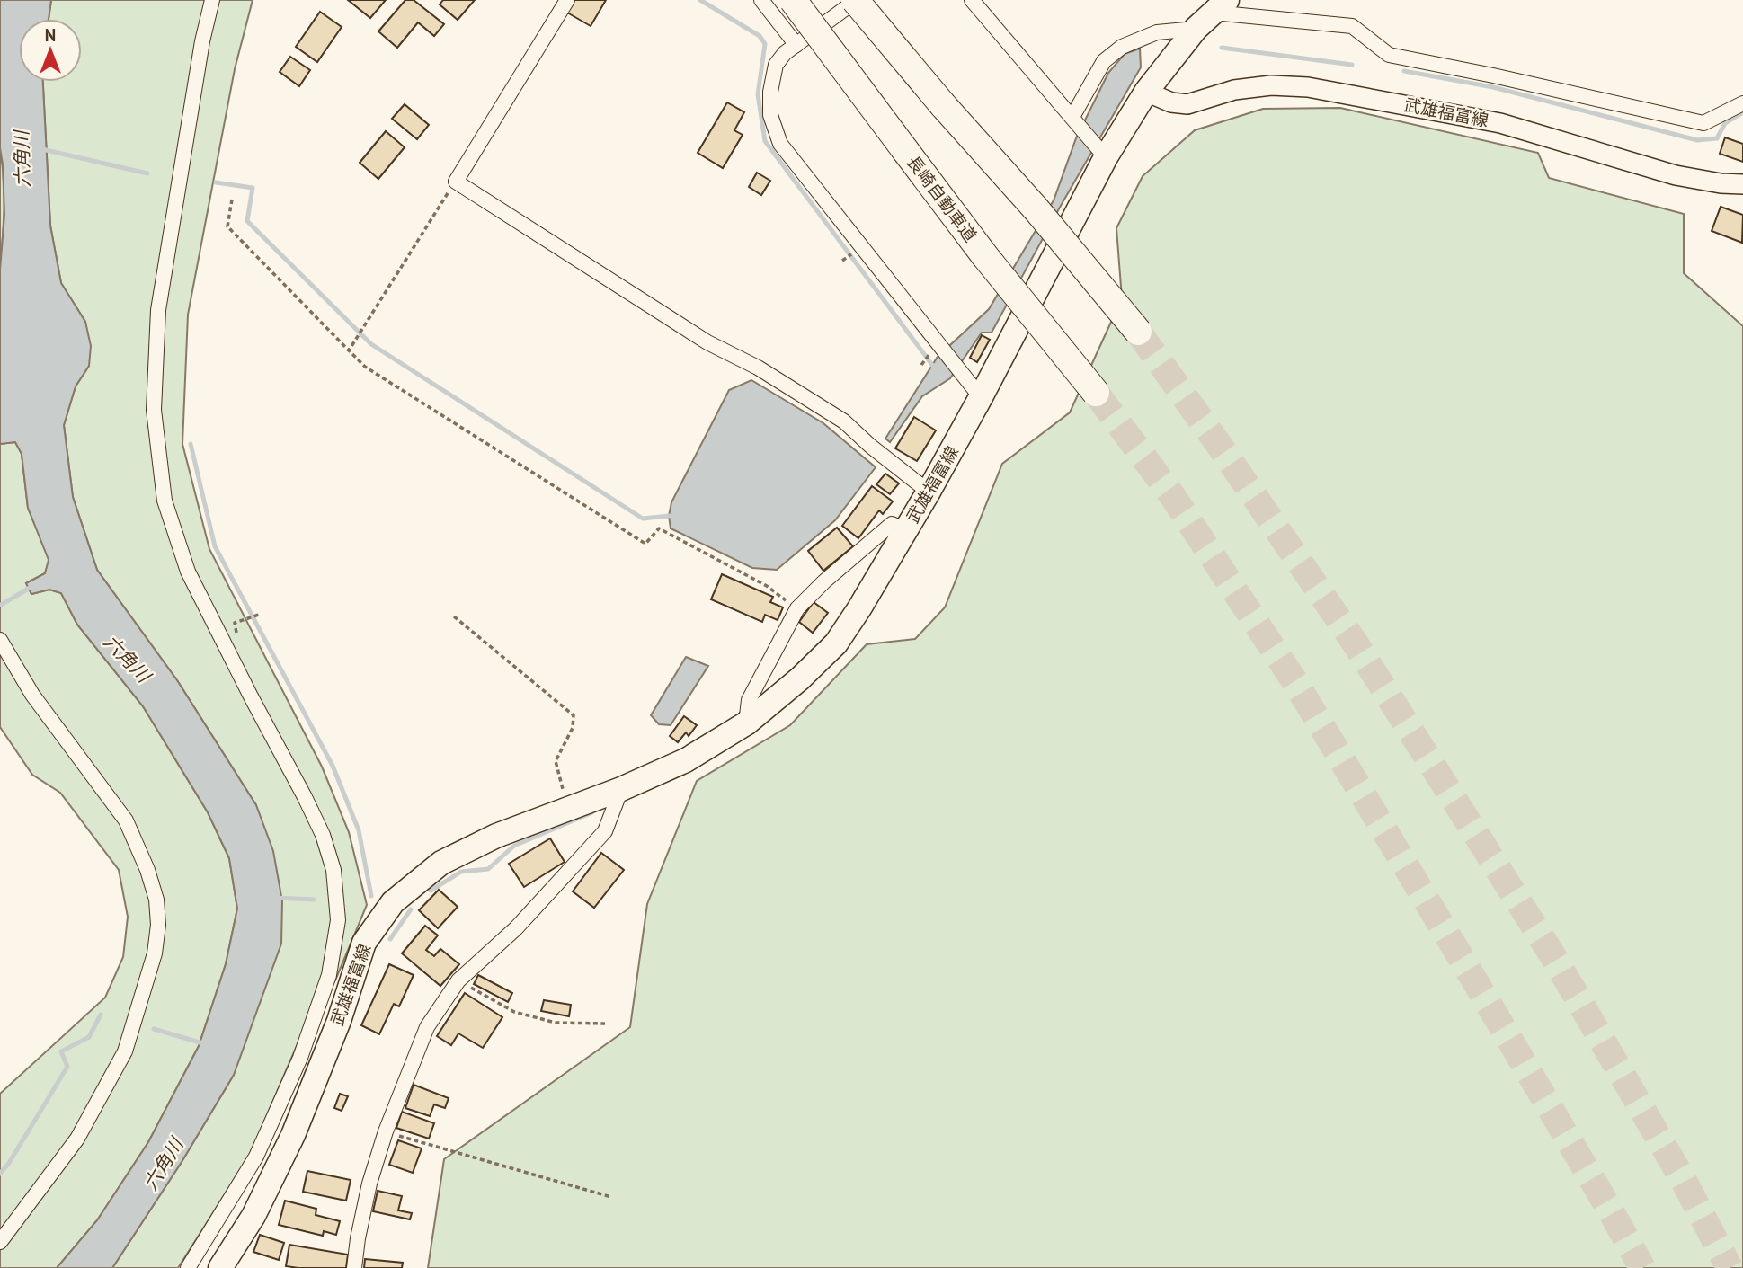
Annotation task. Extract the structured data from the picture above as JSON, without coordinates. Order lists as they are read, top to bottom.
{
  "streets": {
    "highway": ["長崎自動車道"],
    "main road": ["武雄福富線"]
  },
  "water": ["六角川"],
  "north": "top"
}
